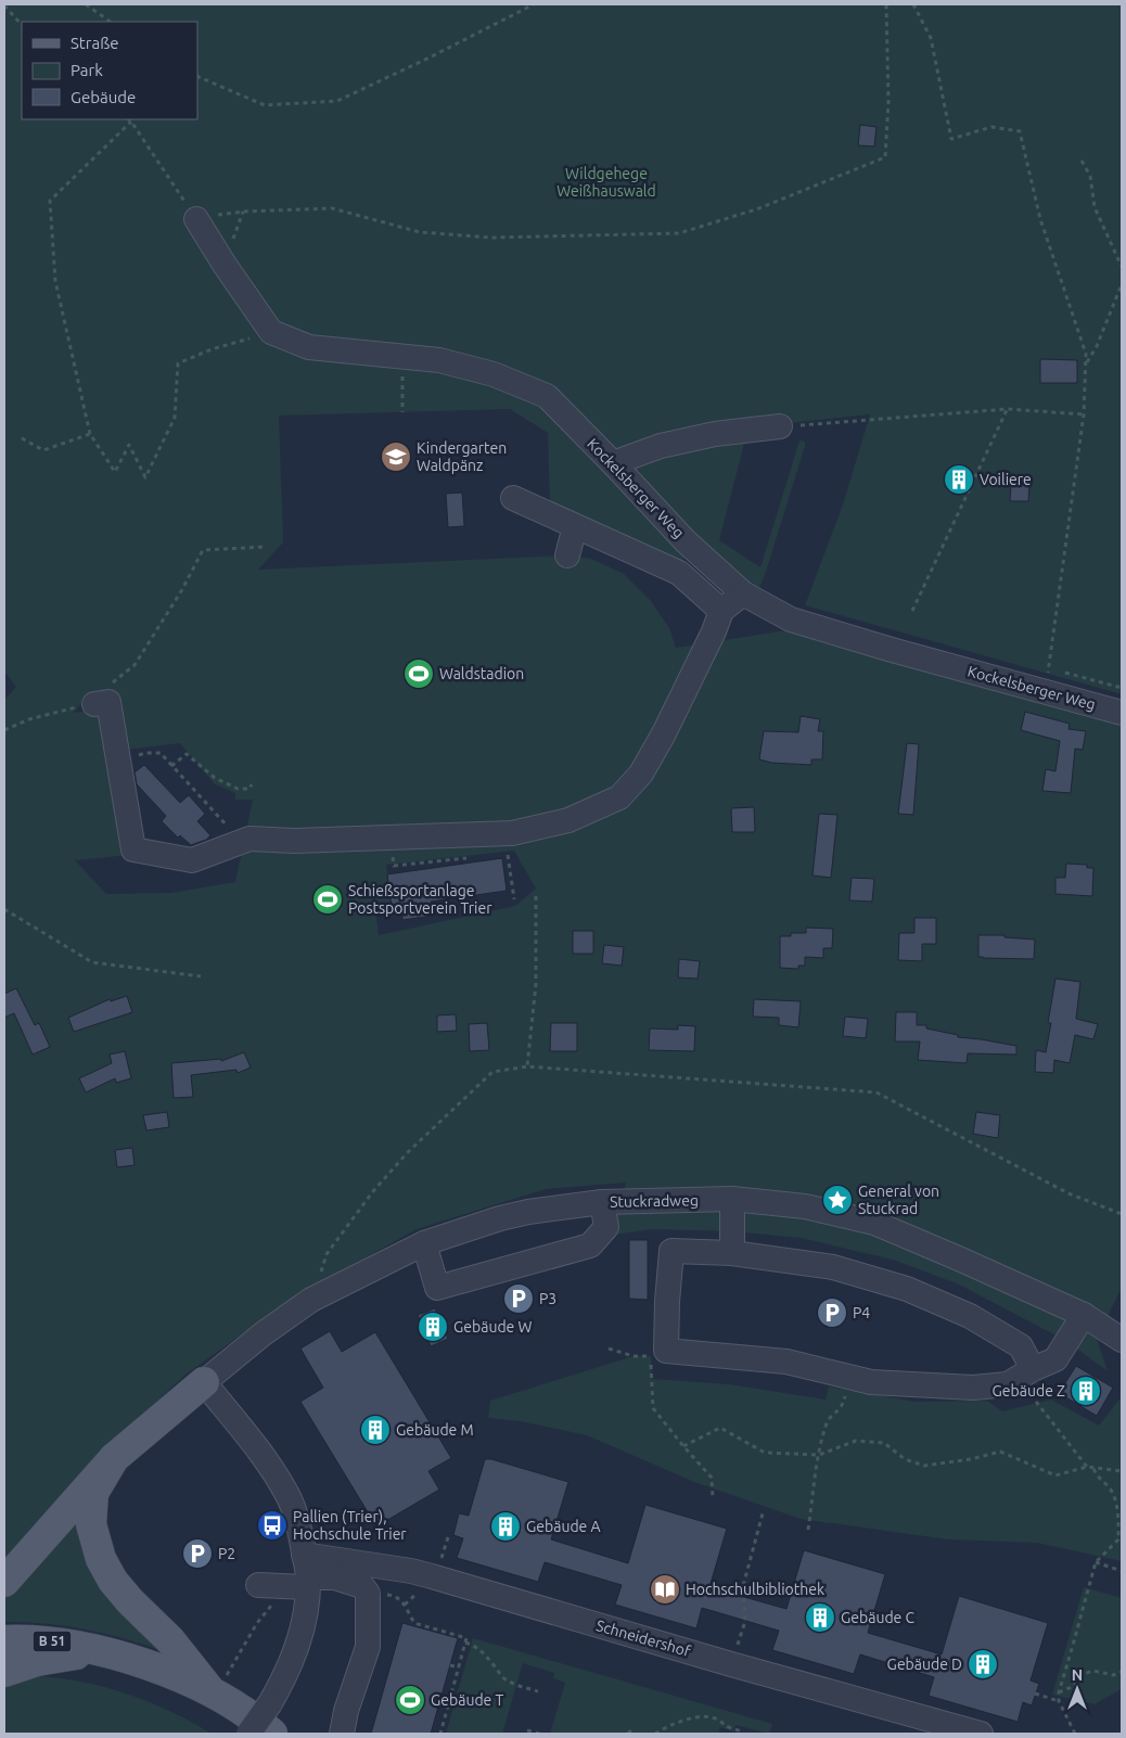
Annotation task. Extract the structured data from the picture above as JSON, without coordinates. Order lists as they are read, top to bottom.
{
  "streets": {
    "main road": ["B 51"],
    "street": ["Kockelsberger Weg", "Stuckradweg", "Schneidershof"]
  },
  "parks": ["Wildgehege Weißhauswald"],
  "places": {
    "school or university": ["Kindergarten Waldpänz"],
    "building": [
      "Voiliere",
      "Gebäude W",
      "Gebäude Z",
      "Gebäude M",
      "Gebäude A",
      "Gebäude C",
      "Gebäude D"
    ],
    "sports": ["Waldstadion", "Schießsportanlage Postsportverein Trier", "Gebäude T"],
    "place": ["General von Stuckrad"],
    "parking": ["P3", "P4", "P2"],
    "bus stop": ["Pallien (Trier), Hochschule Trier"],
    "library": ["Hochschulbibliothek"]
  },
  "legend": ["Straße", "Park", "Gebäude"],
  "north": "top"
}
